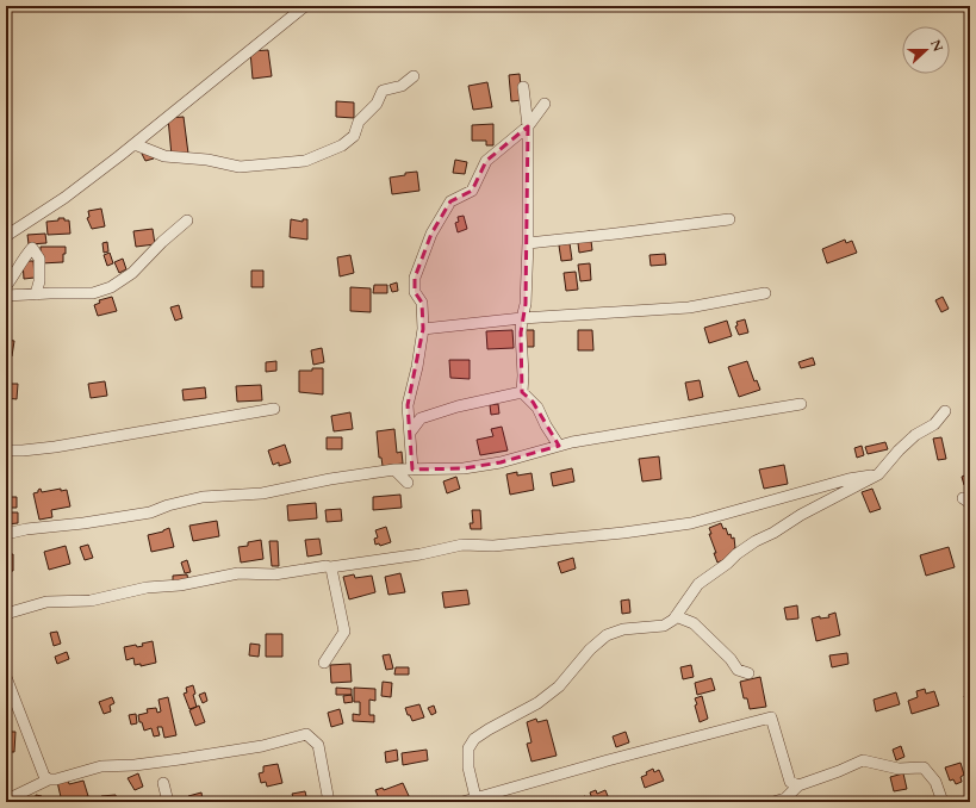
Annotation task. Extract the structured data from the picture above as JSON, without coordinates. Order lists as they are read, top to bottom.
{
  "north": "right"
}
